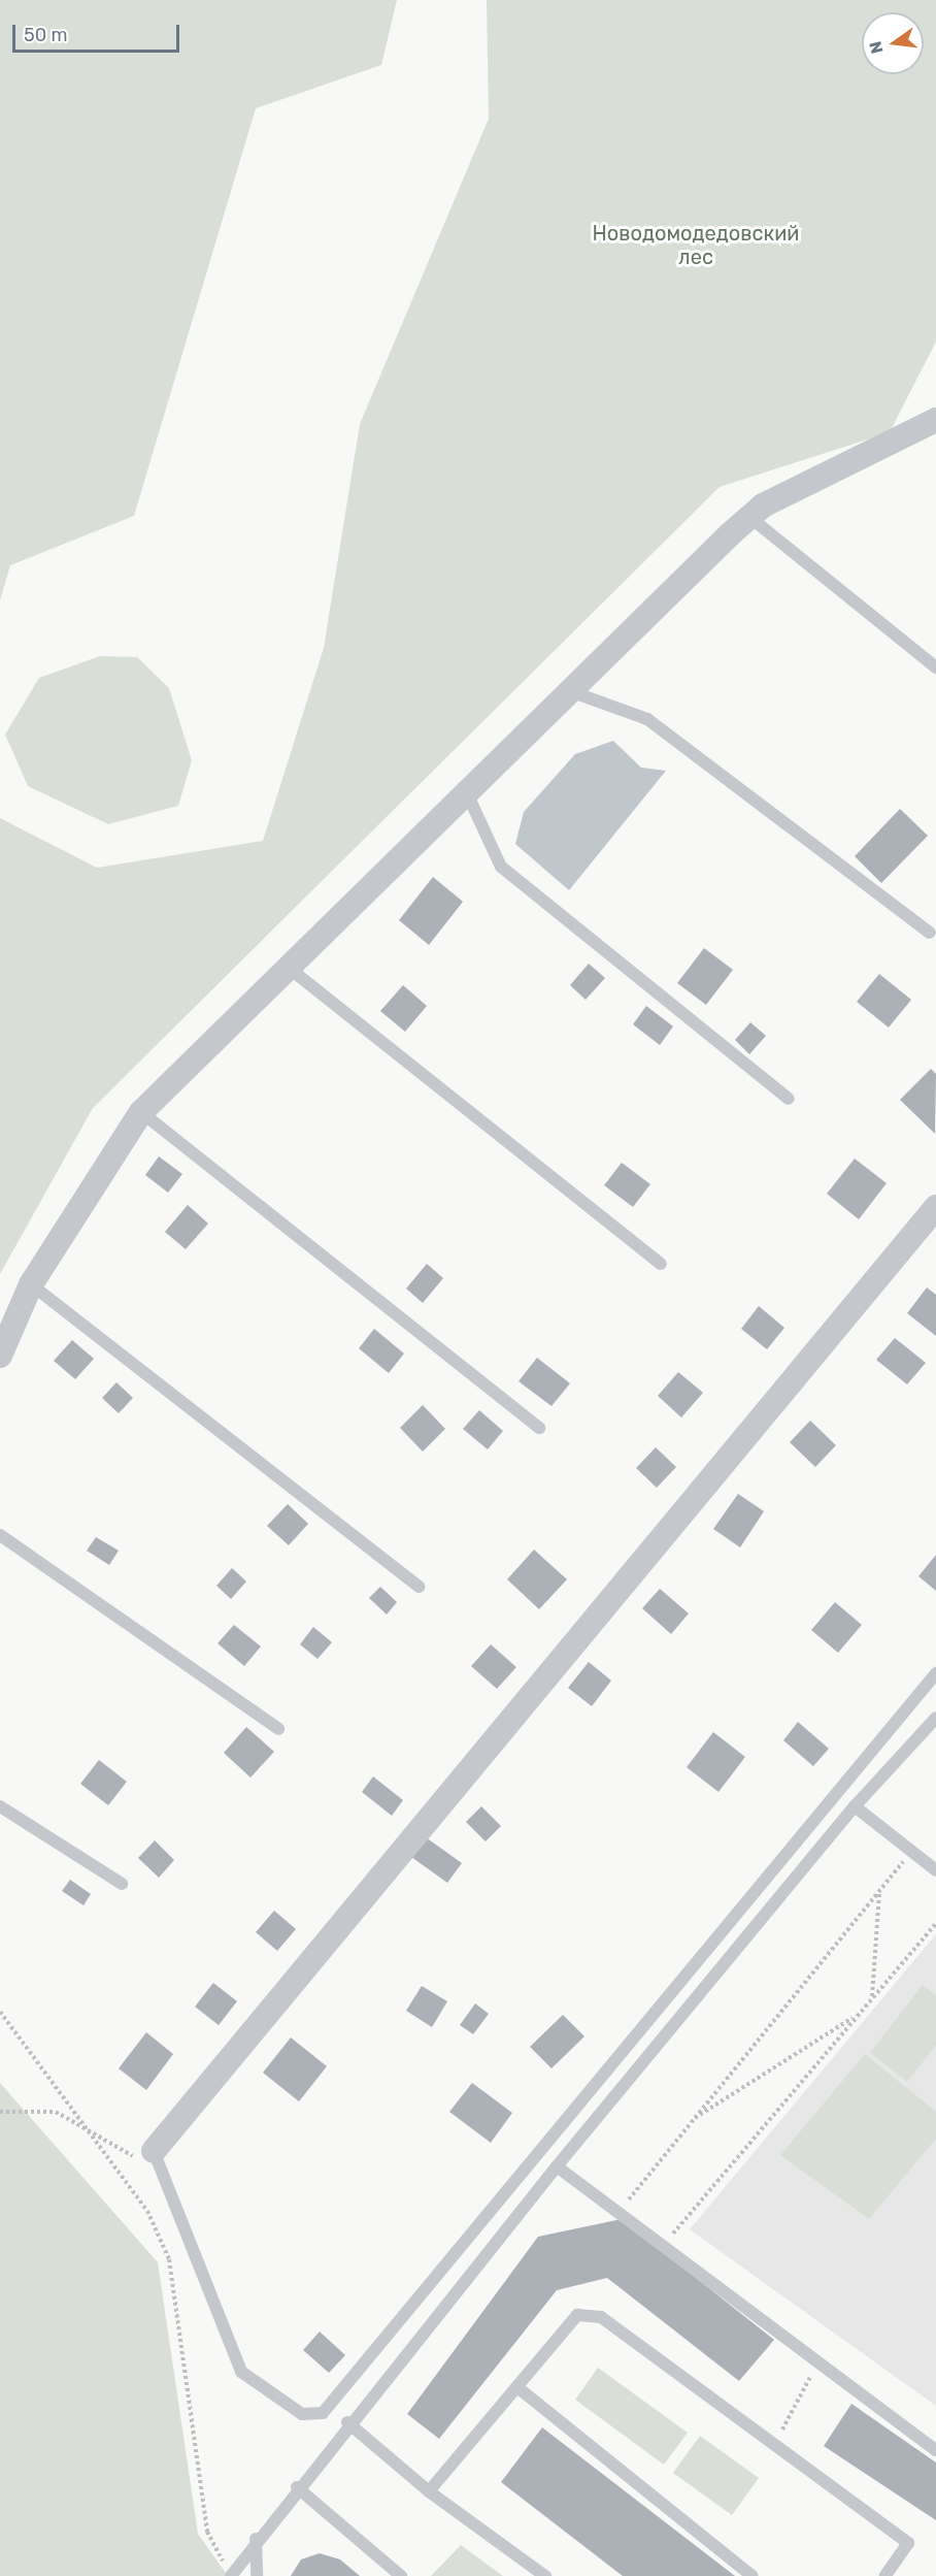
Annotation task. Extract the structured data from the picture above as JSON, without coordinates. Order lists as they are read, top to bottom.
{
  "parks": ["Новодомодедовский лес"],
  "scale_bar": "50 m",
  "north": "left"
}
